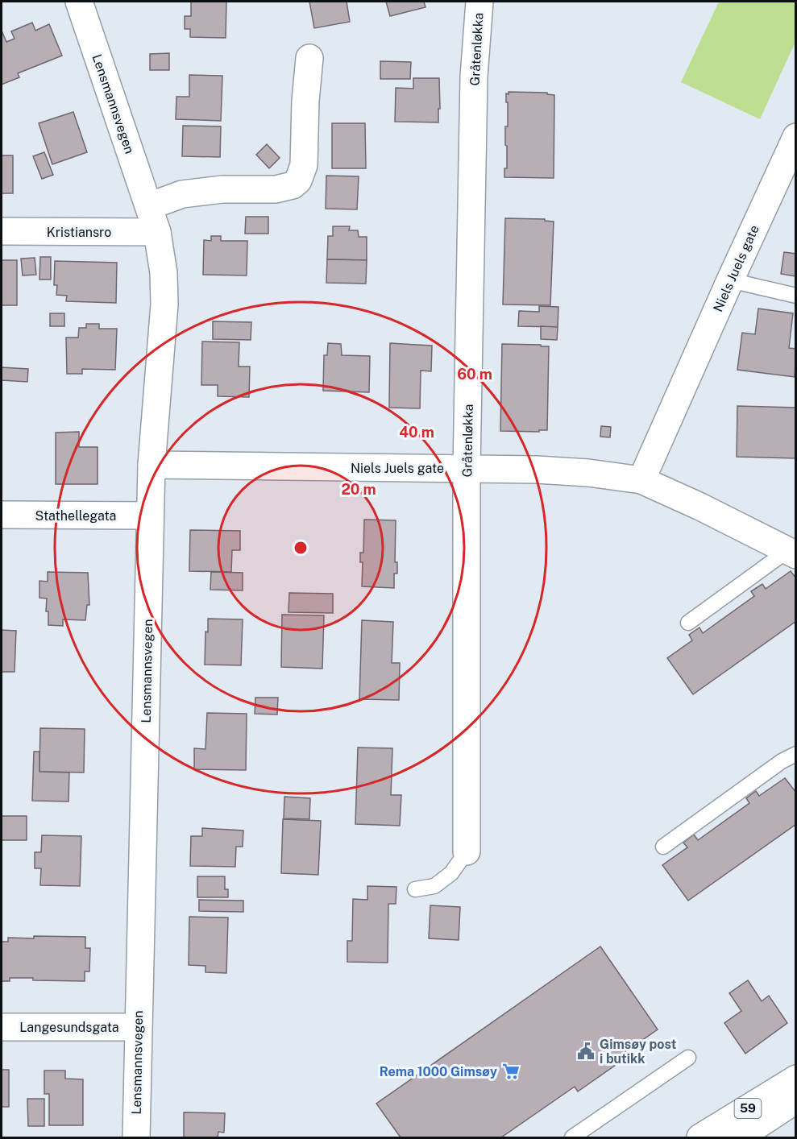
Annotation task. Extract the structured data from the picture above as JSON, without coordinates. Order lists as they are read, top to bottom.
{
  "streets": {
    "street": [
      "Gråtenløkka",
      "Lensmannsvegen",
      "Kristiansro",
      "Niels Juels gate",
      "Stathellegata",
      "Langesundsgata",
      "59"
    ]
  },
  "crossings": [
    ["Gråtenløkka", "Niels Juels gate"],
    ["Lensmannsvegen", "Kristiansro"],
    ["Lensmannsvegen", "Niels Juels gate"],
    ["Lensmannsvegen", "Stathellegata"],
    ["Lensmannsvegen", "Langesundsgata"]
  ],
  "places": {
    "public building": ["Gimsøy post i butikk"],
    "supermarket": ["Rema 1000 Gimsøy"]
  },
  "rings": ["60 m", "40 m", "20 m"]
}
